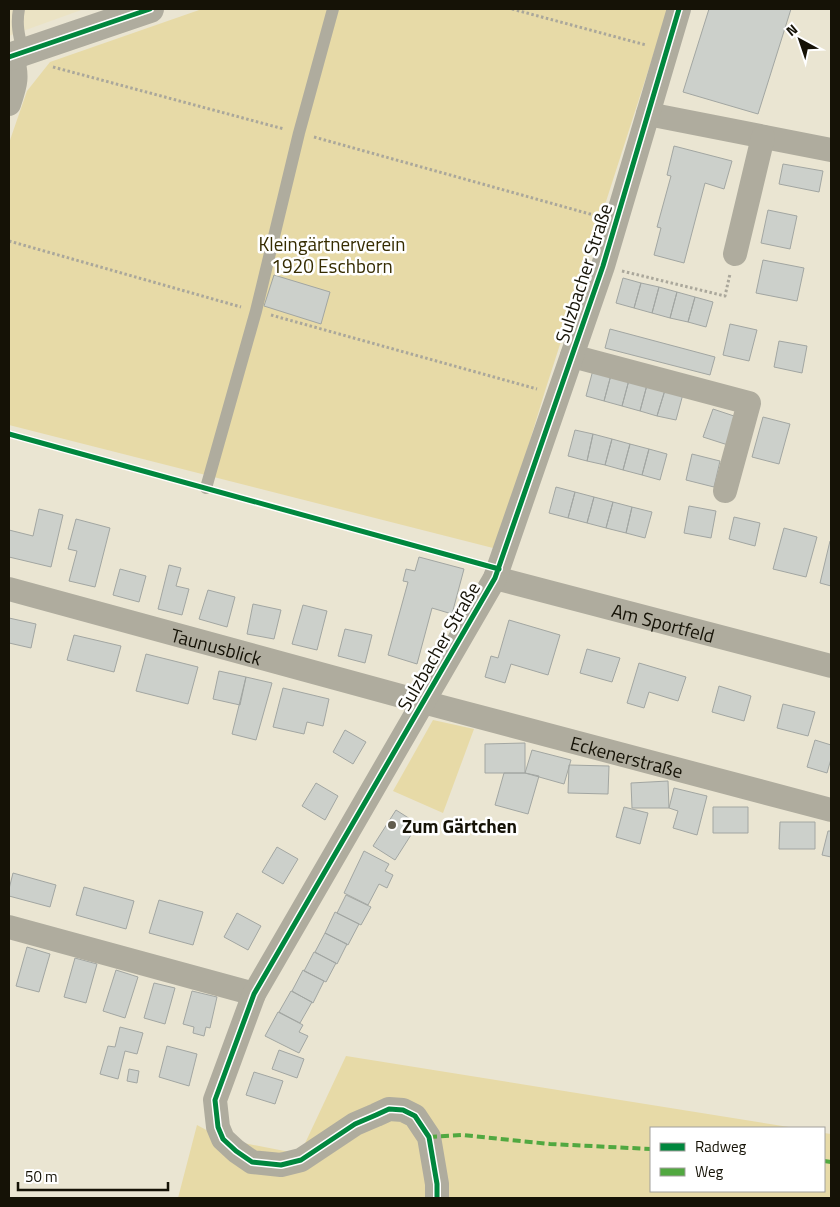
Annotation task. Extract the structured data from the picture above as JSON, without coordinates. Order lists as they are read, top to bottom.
{
  "streets": {
    "street": [
      "Sulzbacher Straße",
      "Am Sportfeld",
      "Taunusblick",
      "Eckenerstraße"
    ]
  },
  "crossings": [
    ["Sulzbacher Straße", "Am Sportfeld"],
    ["Sulzbacher Straße", "Taunusblick"],
    ["Sulzbacher Straße", "Eckenerstraße"],
    ["Taunusblick", "Eckenerstraße"]
  ],
  "parks": ["Kleingärtnerverein 1920 Eschborn"],
  "places": ["Zum Gärtchen"],
  "legend": ["Radweg", "Weg"],
  "scale_bar": "50 m",
  "north": "top left"
}
